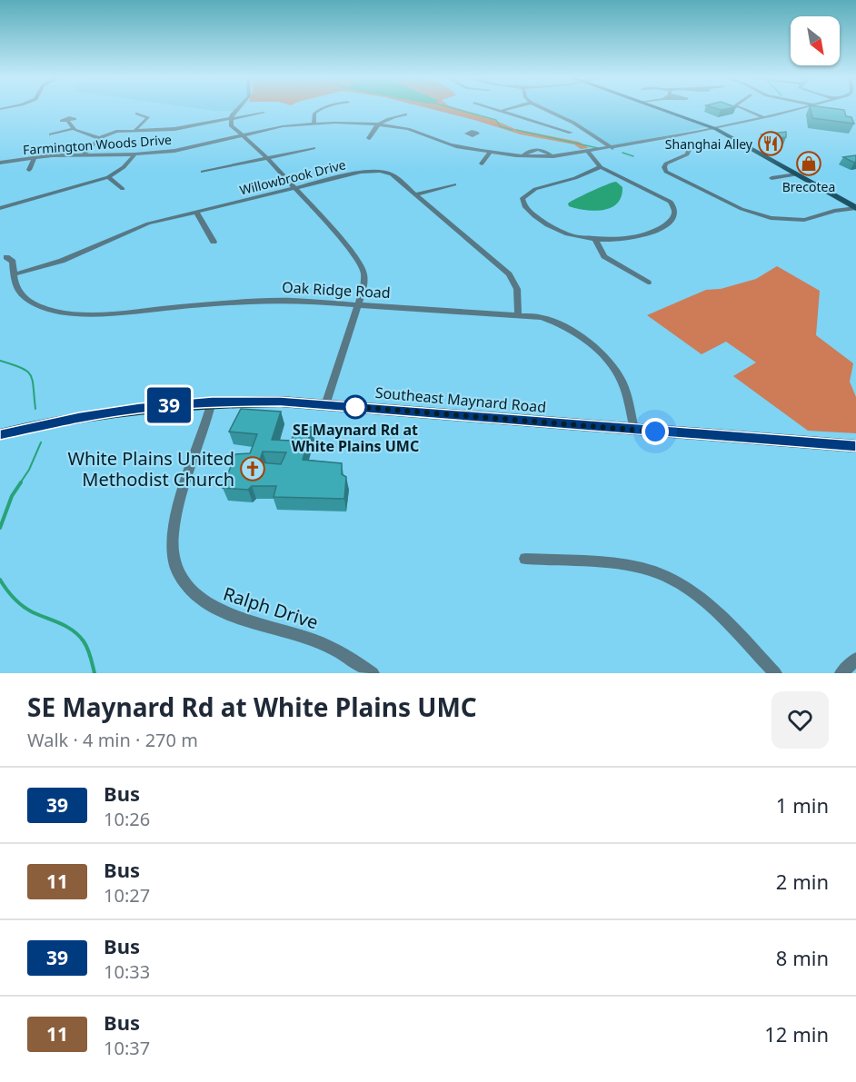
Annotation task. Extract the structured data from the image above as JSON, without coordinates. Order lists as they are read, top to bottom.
{
  "streets": {
    "main road": ["Southeast Maynard Road"],
    "street": [
      "Farmington Woods Drive",
      "Willowbrook Drive",
      "Oak Ridge Road",
      "Ralph Drive"
    ]
  },
  "crossings": [
    ["Willowbrook Drive", "Oak Ridge Road"],
    ["Oak Ridge Road", "Southeast Maynard Road"],
    ["Southeast Maynard Road", "Ralph Drive"]
  ],
  "places": {
    "restaurant": ["Shanghai Alley"],
    "shop": ["Brecotea"],
    "other": ["SE Maynard Rd at White Plains UMC"],
    "church": ["White Plains United Methodist Church"]
  },
  "lines": ["bus line 39"],
  "north": "bottom right",
  "page": {
    "on_map": "39",
    "heading": ["SE Maynard Rd at White Plains UMC", "Walk · 4 min · 270 m"],
    "list": [
      {
        "mark": "39",
        "name": "Bus",
        "note": "10:26",
        "value": "1 min"
      },
      {
        "mark": "11",
        "name": "Bus",
        "note": "10:27",
        "value": "2 min"
      },
      {
        "mark": "39",
        "name": "Bus",
        "note": "10:33",
        "value": "8 min"
      },
      {
        "mark": "11",
        "name": "Bus",
        "note": "10:37",
        "value": "12 min"
      }
    ]
  }
}
